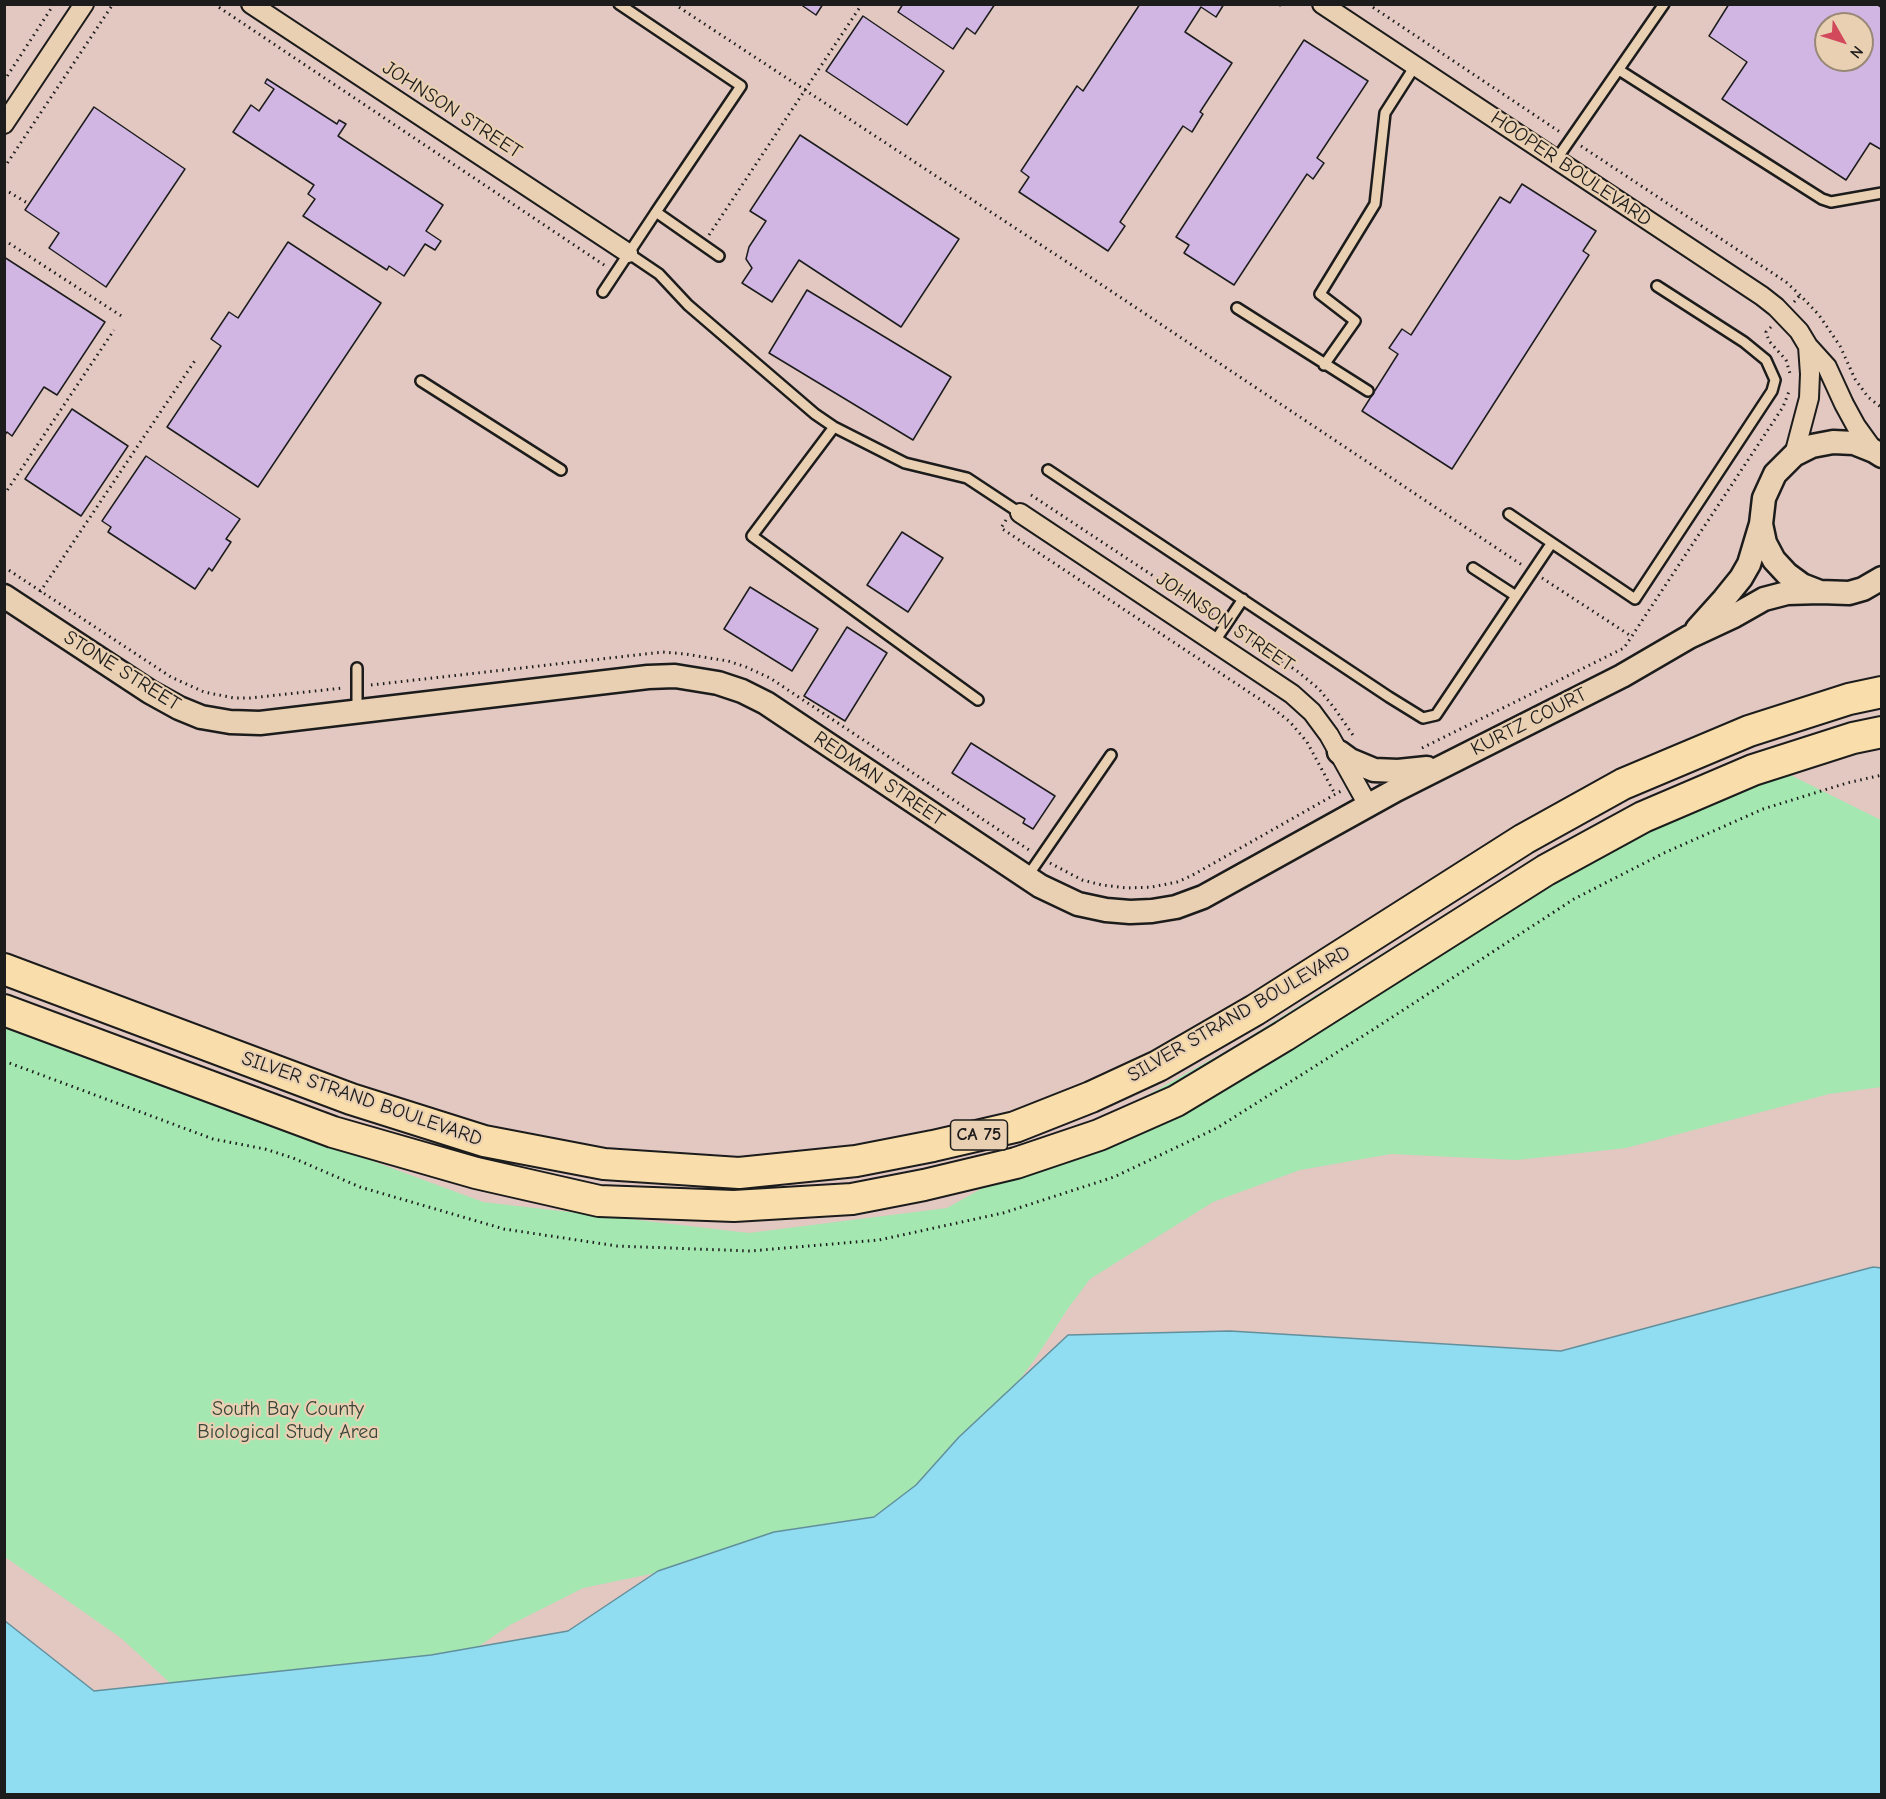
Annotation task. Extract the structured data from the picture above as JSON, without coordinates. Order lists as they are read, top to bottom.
{
  "streets": {
    "highway": ["SILVER STRAND BOULEVARD", "CA 75"],
    "street": [
      "JOHNSON STREET",
      "HOOPER BOULEVARD",
      "STONE STREET",
      "KURTZ COURT",
      "REDMAN STREET"
    ]
  },
  "crossings": [
    ["JOHNSON STREET", "KURTZ COURT"],
    ["JOHNSON STREET", "REDMAN STREET"],
    ["STONE STREET", "REDMAN STREET"],
    ["KURTZ COURT", "REDMAN STREET"]
  ],
  "parks": ["South Bay County Biological Study Area"],
  "north": "bottom right"
}
